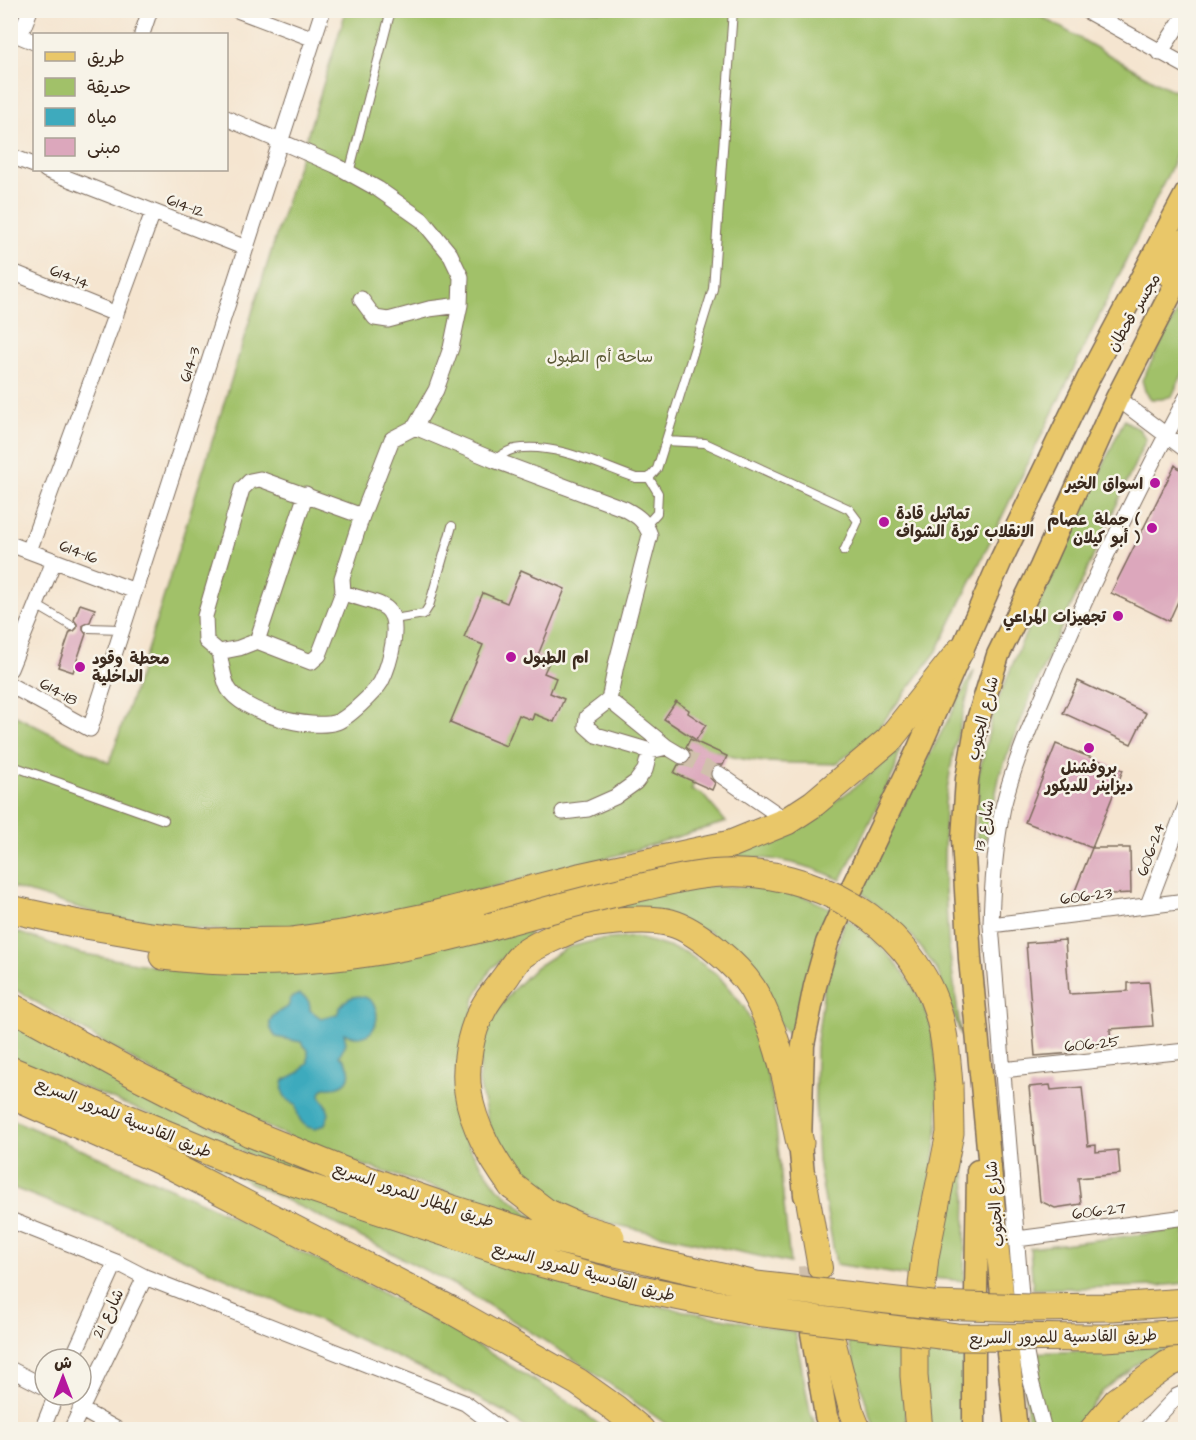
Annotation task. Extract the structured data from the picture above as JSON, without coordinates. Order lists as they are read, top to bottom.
{
  "streets": {
    "highway": ["طريق القادسية للمرور السريع", "طريق المطار للمرور السريع"],
    "main road": ["مجسر قحطان", "شارع الجنوب"],
    "street": [
      "614-12",
      "614-14",
      "614-3",
      "614-16",
      "614-18",
      "شارع 13",
      "606-24",
      "606-23",
      "606-25",
      "606-27",
      "شارع 21"
    ]
  },
  "crossings": [
    ["614-12", "614-3"],
    ["مجسر قحطان", "شارع الجنوب"],
    ["614-3", "614-16"],
    ["614-3", "614-18"],
    ["شارع الجنوب", "شارع 13"],
    ["شارع 13", "606-23"],
    ["شارع 13", "606-25"],
    ["شارع 13", "606-27"],
    ["606-24", "606-23"],
    ["طريق القادسية للمرور السريع", "طريق المطار للمرور السريع"]
  ],
  "parks": ["ساحة أم الطبول"],
  "places": [
    "اسواق الخير",
    "تماثيل قادة الانقلاب ثورة الشواف",
    "جملة عصام ( أبو كيلان )",
    "تجهيزات المراعي",
    "ام الطبول",
    "محطة وقود الداخلية",
    "بروفشنل ديزاينر للديكور"
  ],
  "legend": [
    "طريق",
    "حديقة",
    "مياه",
    "مبنى"
  ],
  "north": "top"
}
